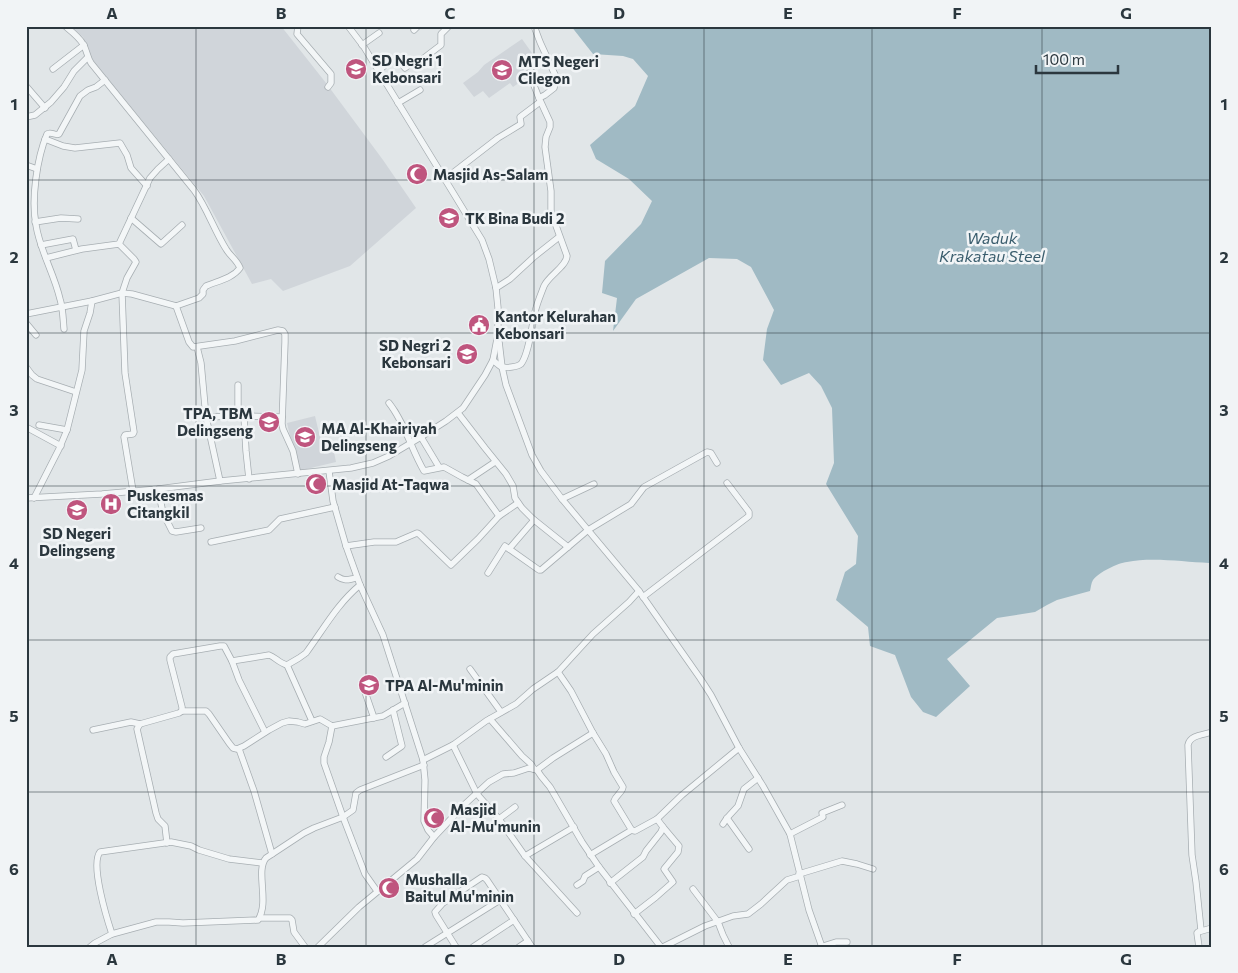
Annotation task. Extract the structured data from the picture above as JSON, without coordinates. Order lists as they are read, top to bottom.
{
  "water": ["Waduk Krakatau Steel"],
  "places": {
    "school or university": [
      "SD Negri 1 Kebonsari",
      "MTS Negeri Cilegon",
      "TK Bina Budi 2",
      "SD Negri 2 Kebonsari",
      "TPA, TBM Delingseng",
      "MA Al-Khairiyah Delingseng",
      "SD Negeri Delingseng",
      "TPA Al-Mu'minin"
    ],
    "mosque": [
      "Masjid As-Salam",
      "Masjid At-Taqwa",
      "Masjid Al-Mu'munin",
      "Mushalla Baitul Mu'minin"
    ],
    "public building": ["Kantor Kelurahan Kebonsari"],
    "hospital": ["Puskesmas Citangkil"]
  },
  "scale_bar": "100 m",
  "grid": {
    "columns": [
      "A",
      "B",
      "C",
      "D",
      "E",
      "F",
      "G"
    ],
    "rows": [
      "1",
      "2",
      "3",
      "4",
      "5",
      "6"
    ]
  }
}
